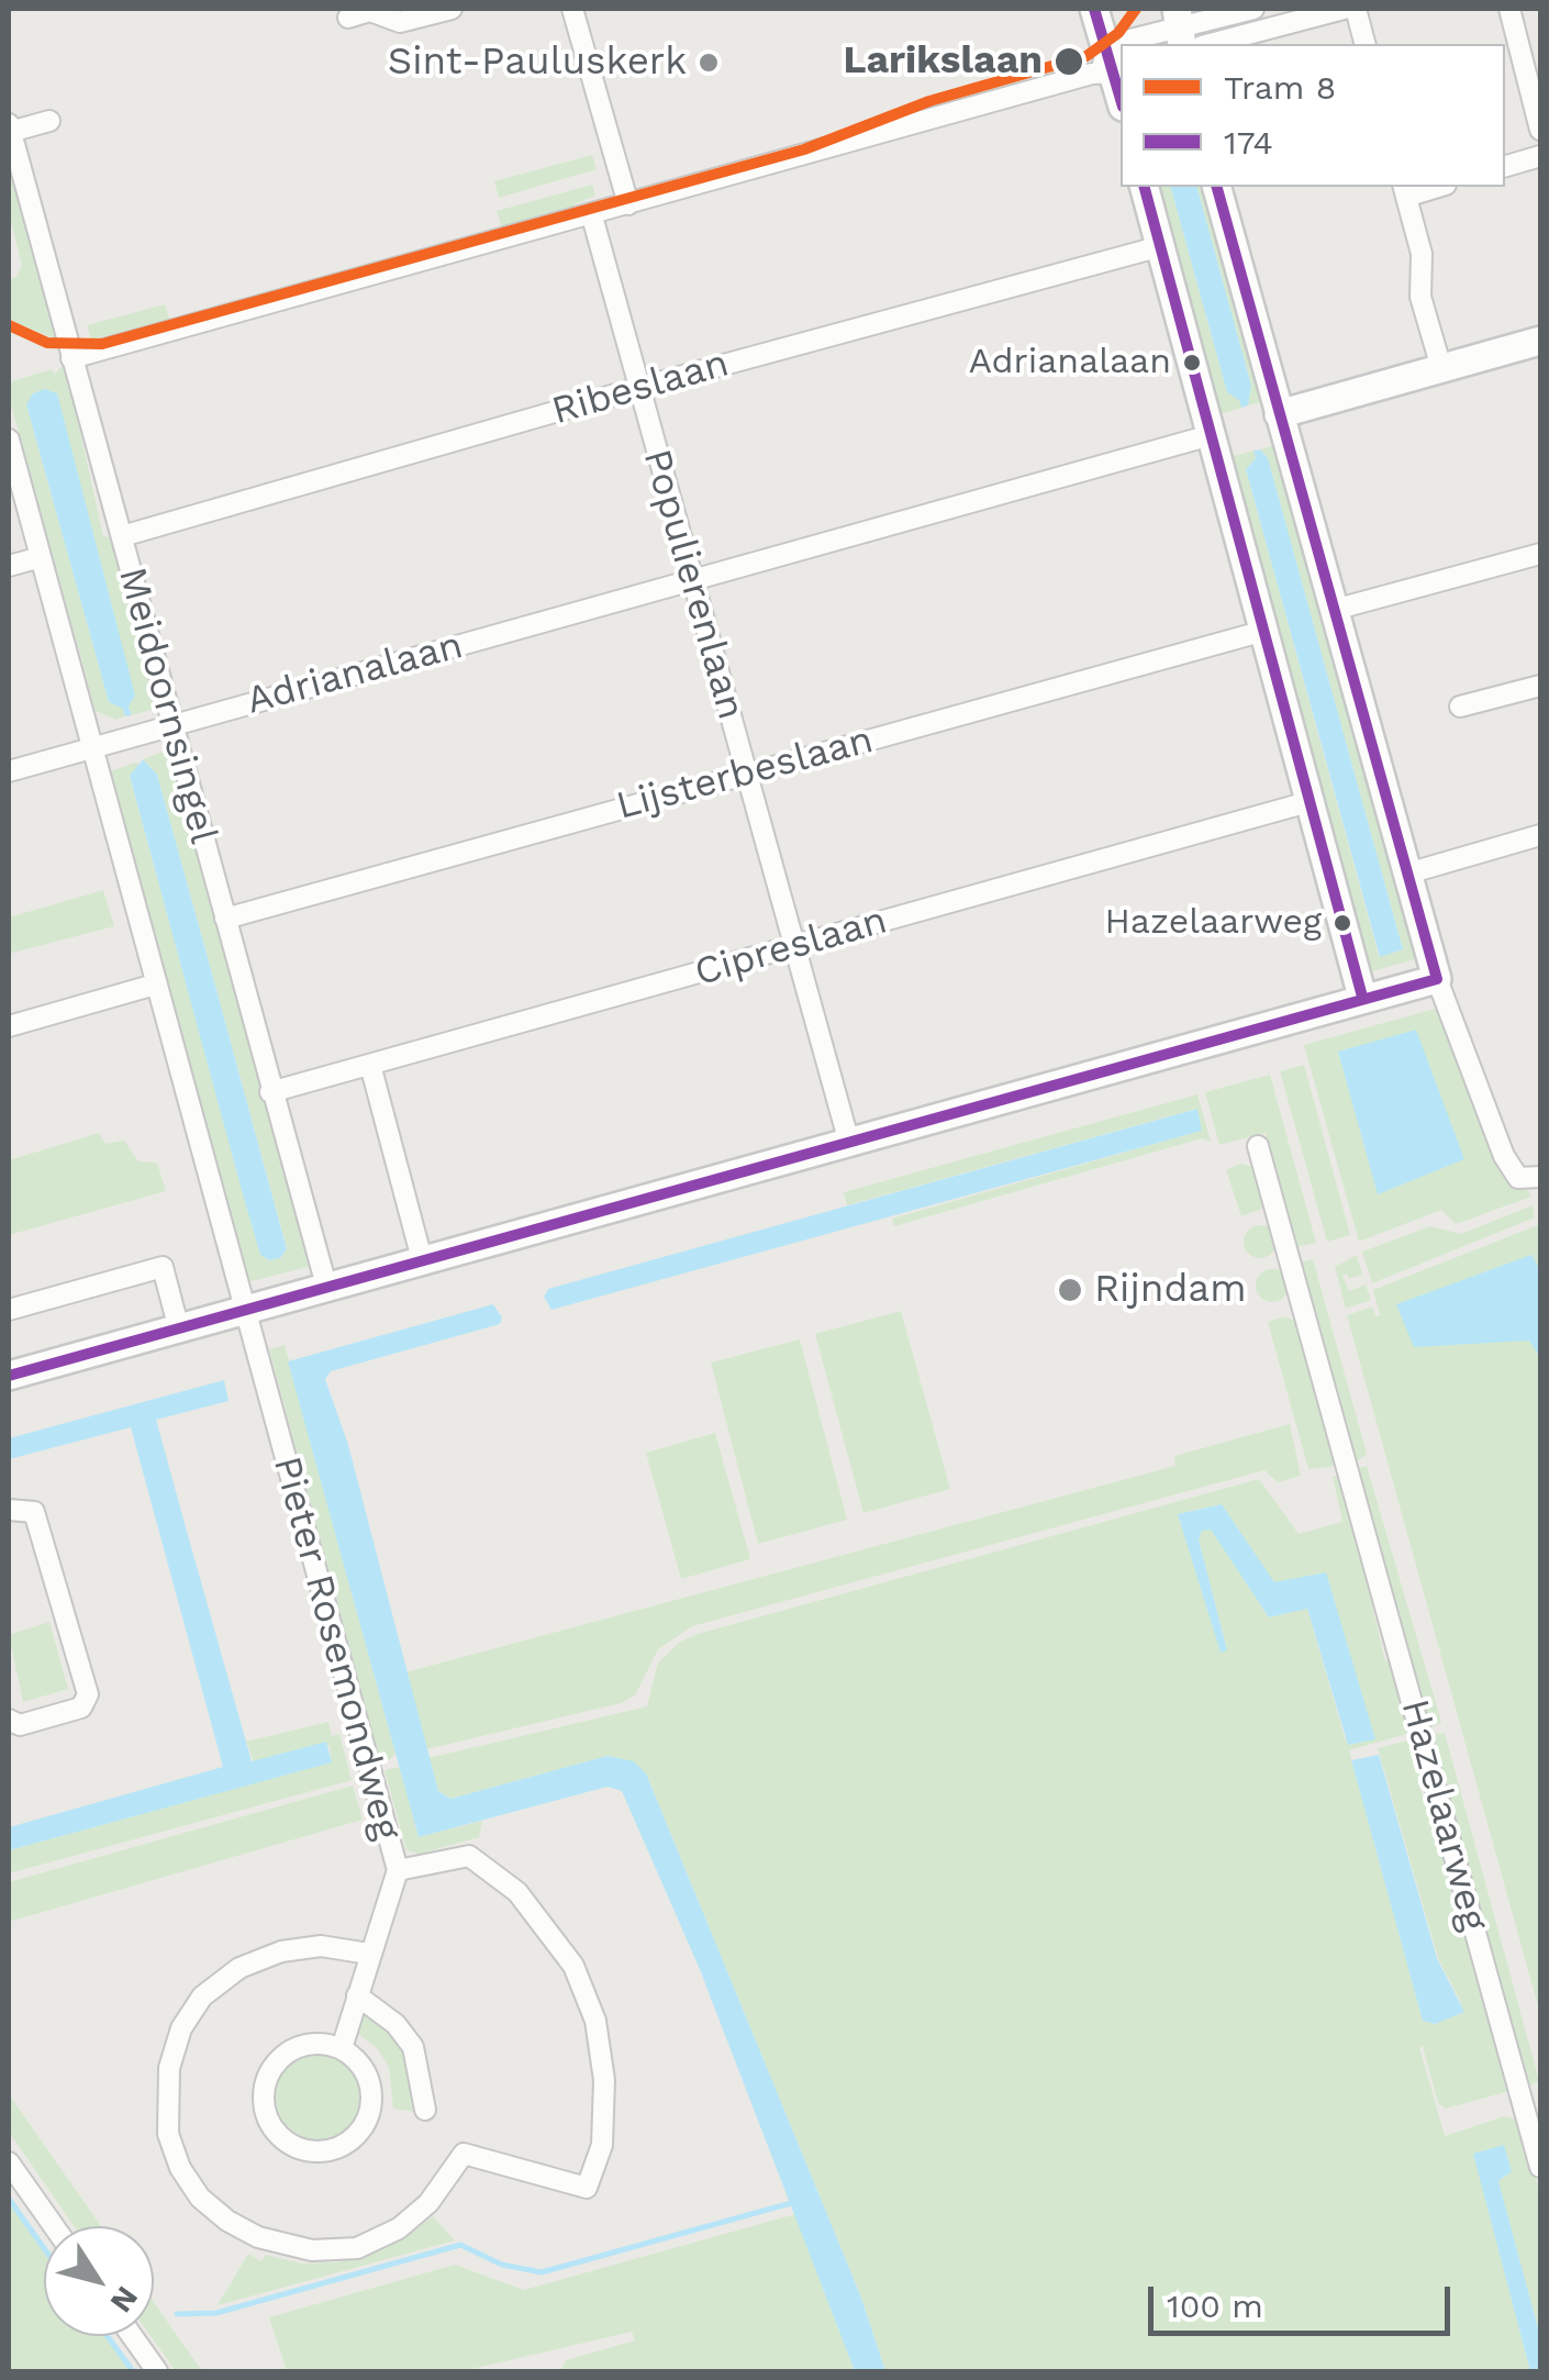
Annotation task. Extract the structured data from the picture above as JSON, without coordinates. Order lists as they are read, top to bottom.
{
  "streets": {
    "street": [
      "Ribeslaan",
      "Populierenlaan",
      "Adrianalaan",
      "Meidoornsingel",
      "Lijsterbeslaan",
      "Cipreslaan",
      "Pieter Rosemondweg",
      "Hazelaarweg"
    ]
  },
  "crossings": [
    ["Ribeslaan", "Populierenlaan"],
    ["Ribeslaan", "Meidoornsingel"],
    ["Populierenlaan", "Adrianalaan"],
    ["Populierenlaan", "Lijsterbeslaan"],
    ["Populierenlaan", "Cipreslaan"],
    ["Adrianalaan", "Meidoornsingel"],
    ["Meidoornsingel", "Lijsterbeslaan"],
    ["Meidoornsingel", "Cipreslaan"]
  ],
  "places": [
    "Larikslaan",
    "Sint-Pauluskerk",
    "Adrianalaan",
    "Hazelaarweg",
    "Rijndam"
  ],
  "lines": ["tram line 8", "transit line 174"],
  "legend": ["Tram 8", "174"],
  "scale_bar": "100 m",
  "north": "bottom right"
}
